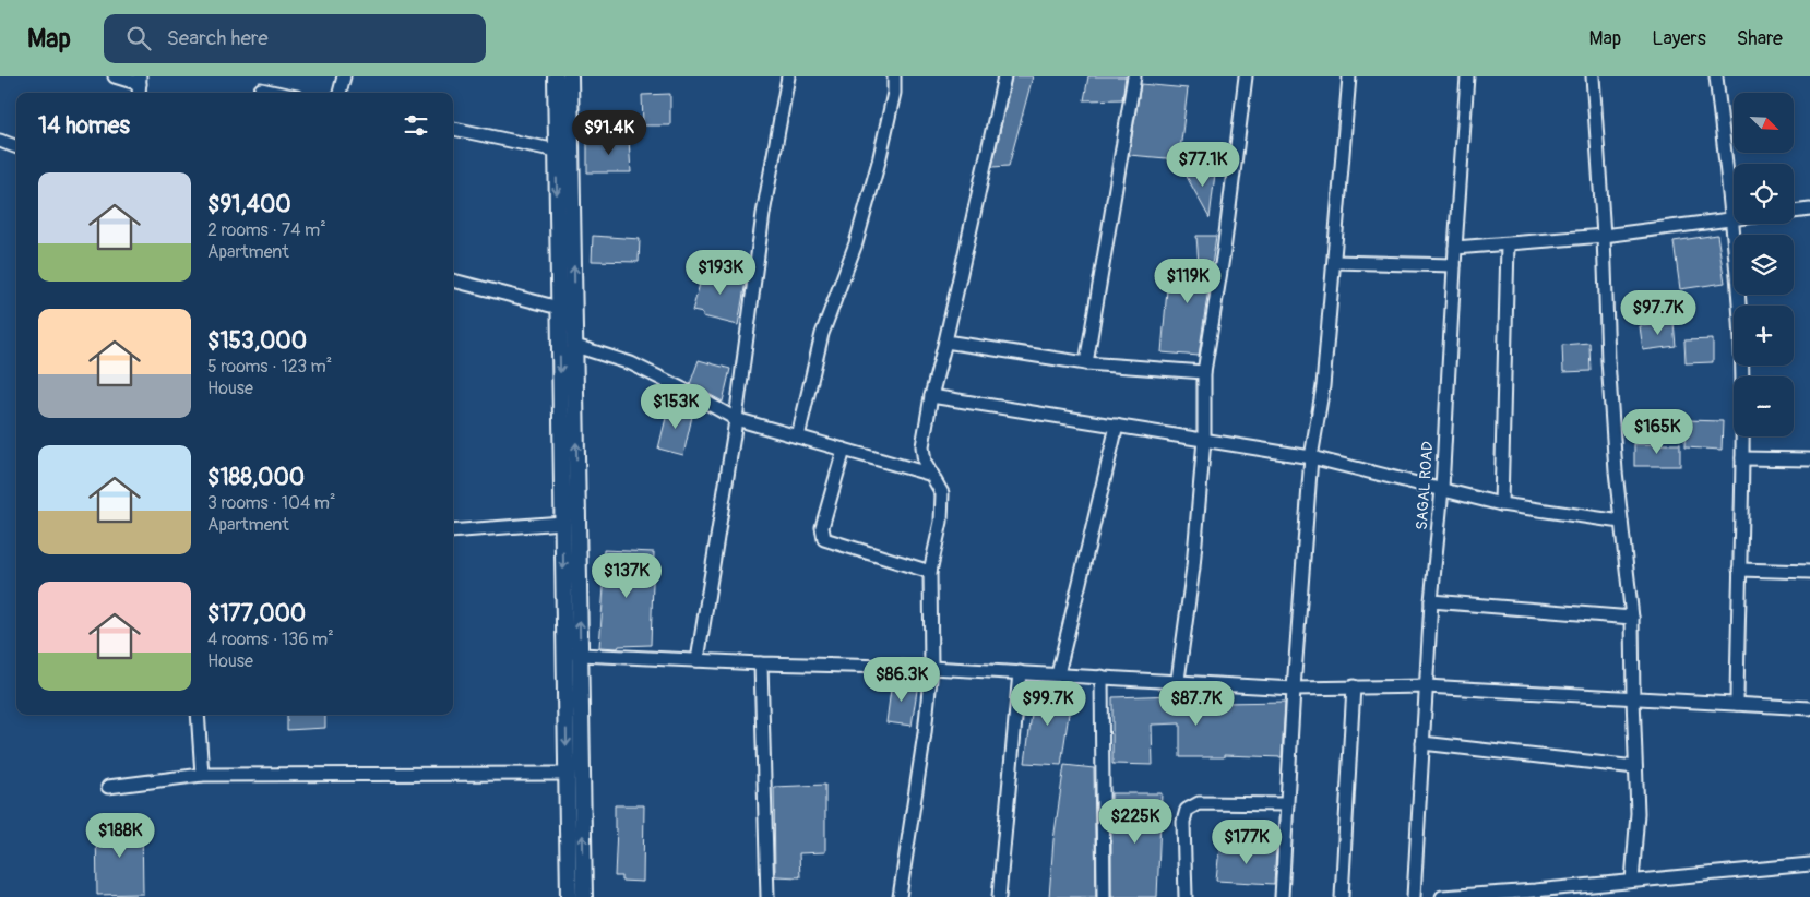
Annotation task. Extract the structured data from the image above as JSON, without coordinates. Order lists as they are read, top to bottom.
{
  "streets": {
    "street": ["SAGAL ROAD"]
  },
  "north": "bottom right",
  "page": {
    "header": "Map",
    "search": "Search here",
    "nav": ["Map", "Layers", "Share"],
    "map_buttons": ["+", "−"],
    "heading": "14 homes",
    "price": [
      "$91.4K",
      "$77.1K",
      "$193K",
      "$119K",
      "$97.7K",
      "$153K",
      "$165K",
      "$137K",
      "$86.3K",
      "$99.7K",
      "$87.7K",
      "$225K",
      "$188K",
      "$177K"
    ],
    "list": [
      {
        "name": "$91,400",
        "note": "2 rooms · 74 m² · Apartment"
      },
      {
        "name": "$153,000",
        "note": "5 rooms · 123 m² · House"
      },
      {
        "name": "$188,000",
        "note": "3 rooms · 104 m² · Apartment"
      },
      {
        "name": "$177,000",
        "note": "4 rooms · 136 m² · House"
      }
    ]
  }
}
